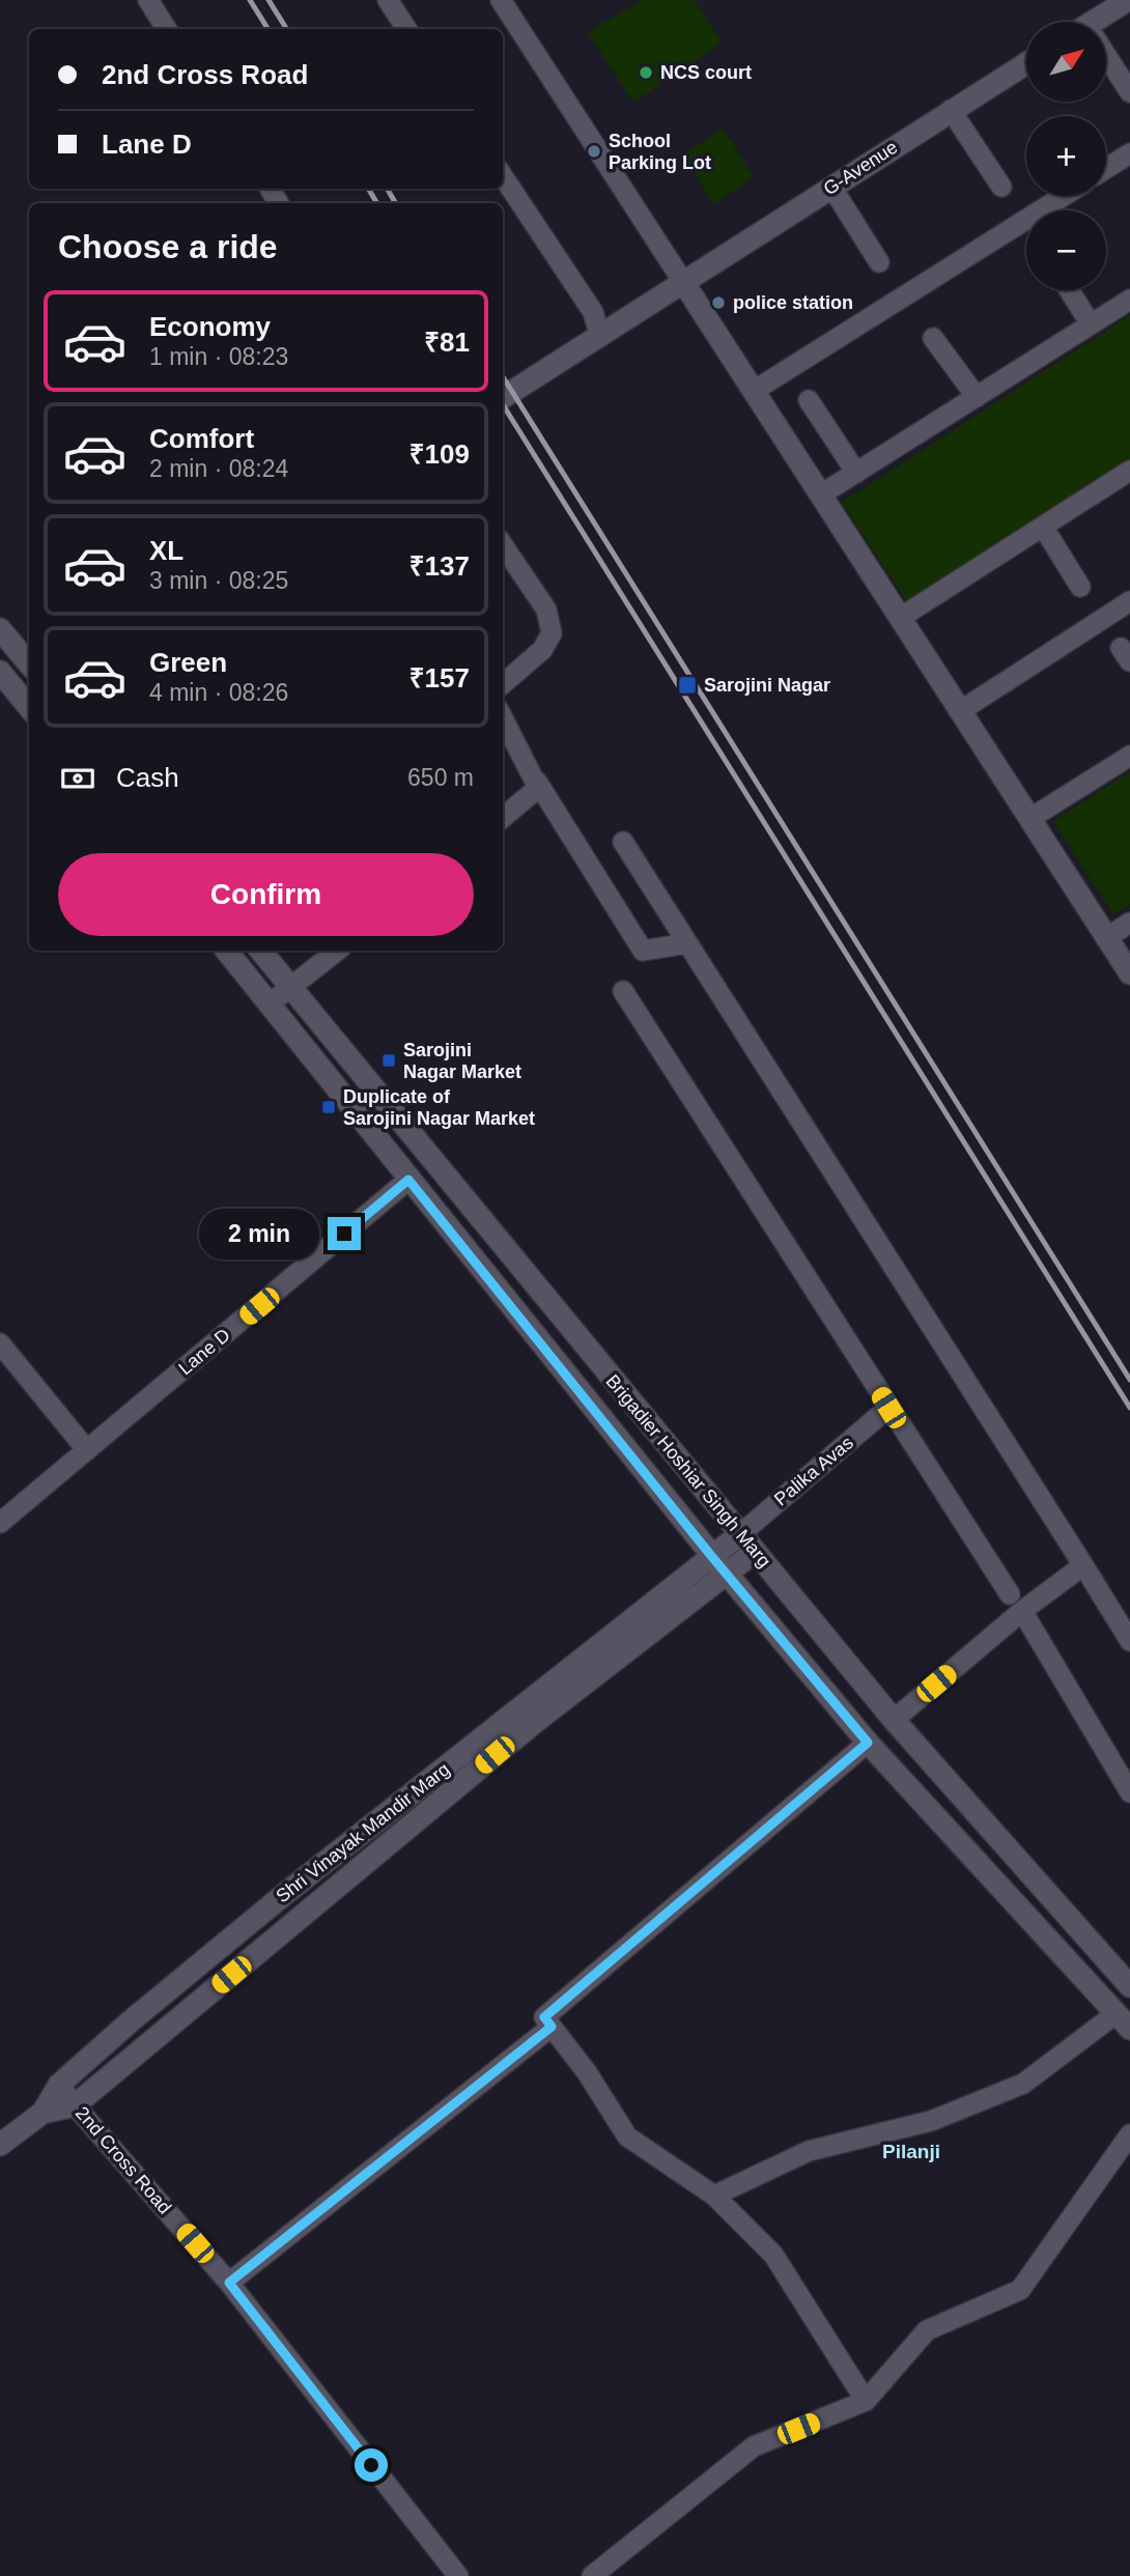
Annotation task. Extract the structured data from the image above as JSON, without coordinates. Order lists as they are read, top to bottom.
{
  "streets": {
    "street": [
      "G-Avenue",
      "Lane D",
      "Brigadier Hoshiar Singh Marg",
      "Palika Avas",
      "Shri Vinayak Mandir Marg",
      "2nd Cross Road"
    ]
  },
  "crossings": [
    ["Brigadier Hoshiar Singh Marg", "Palika Avas"],
    ["Brigadier Hoshiar Singh Marg", "Shri Vinayak Mandir Marg"],
    ["Palika Avas", "Shri Vinayak Mandir Marg"],
    ["Shri Vinayak Mandir Marg", "2nd Cross Road"]
  ],
  "districts": ["Pilanji"],
  "places": {
    "other": ["NCS court", "School Parking Lot", "police station"],
    "transit": ["Sarojini Nagar", "Sarojini Nagar Market", "Duplicate of Sarojini Nagar Market"]
  },
  "north": "top right",
  "page": {
    "map_buttons": ["+", "−"],
    "banner": ["2nd Cross Road", "Lane D"],
    "heading": "Choose a ride",
    "list": [
      {
        "name": "Economy",
        "note": "1 min · 08:23",
        "value": "₹81"
      },
      {
        "name": "Comfort",
        "note": "2 min · 08:24",
        "value": "₹109"
      },
      {
        "name": "XL",
        "note": "3 min · 08:25",
        "value": "₹137"
      },
      {
        "name": "Green",
        "note": "4 min · 08:26",
        "value": "₹157"
      }
    ],
    "pay": ["Cash", "650 m"],
    "buttons": "Confirm",
    "bubble": "2 min"
  }
}
